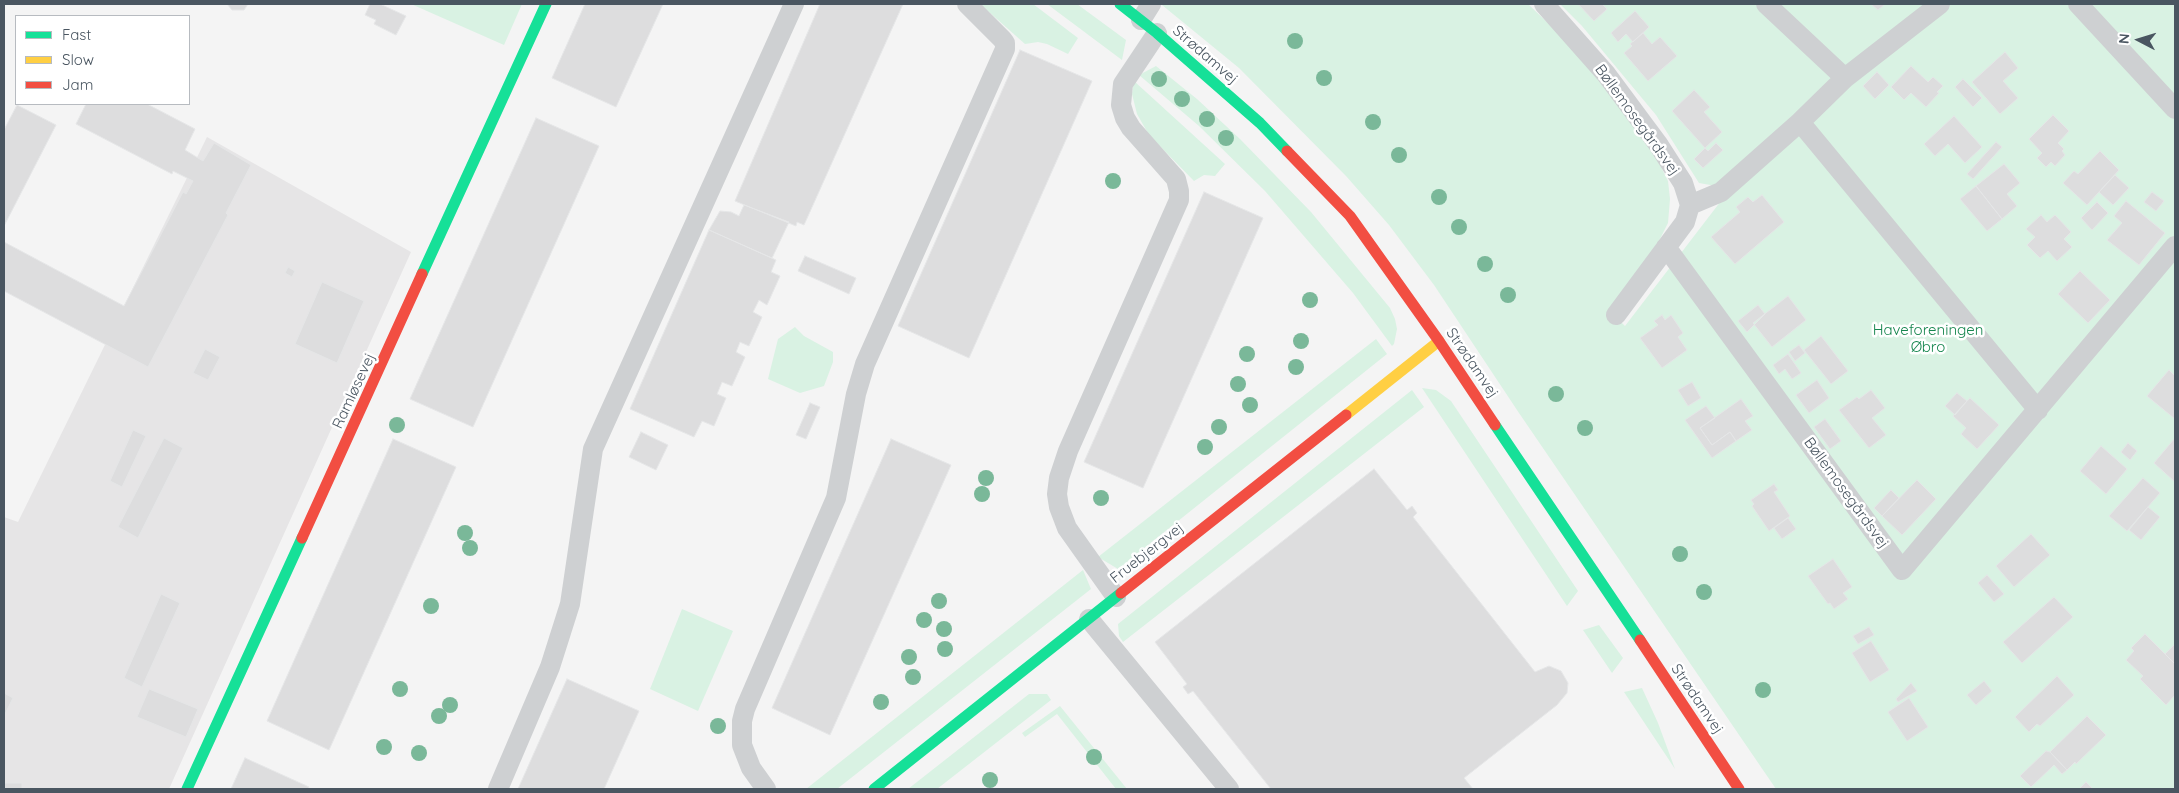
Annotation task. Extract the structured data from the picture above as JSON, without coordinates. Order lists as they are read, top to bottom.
{
  "streets": {
    "street": ["Strødamvej", "Ramløsevej", "Fruebjergvej"],
    "lane": ["Bøllemosegårdsvej"]
  },
  "crossings": [
    ["Strødamvej", "Fruebjergvej"]
  ],
  "parks": ["Haveforeningen Øbro"],
  "legend": ["Fast", "Slow", "Jam"],
  "north": "left"
}
